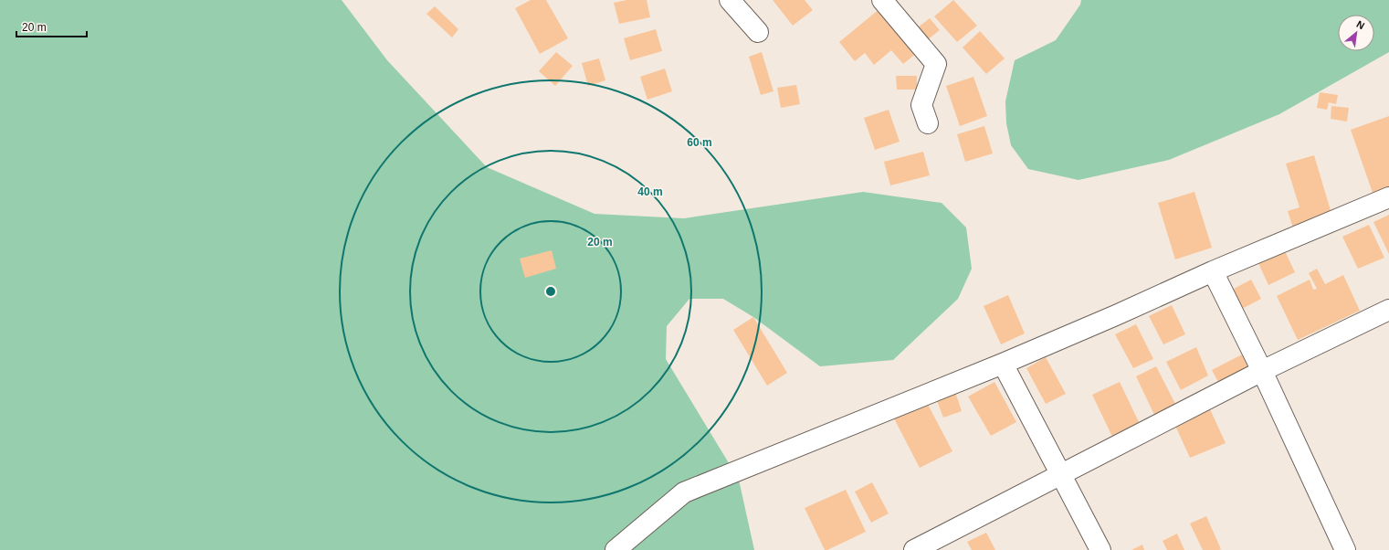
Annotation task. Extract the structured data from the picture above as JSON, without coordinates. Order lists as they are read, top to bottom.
{
  "scale_bar": "20 m",
  "north": "top right",
  "rings": ["60 m", "40 m", "20 m"]
}
